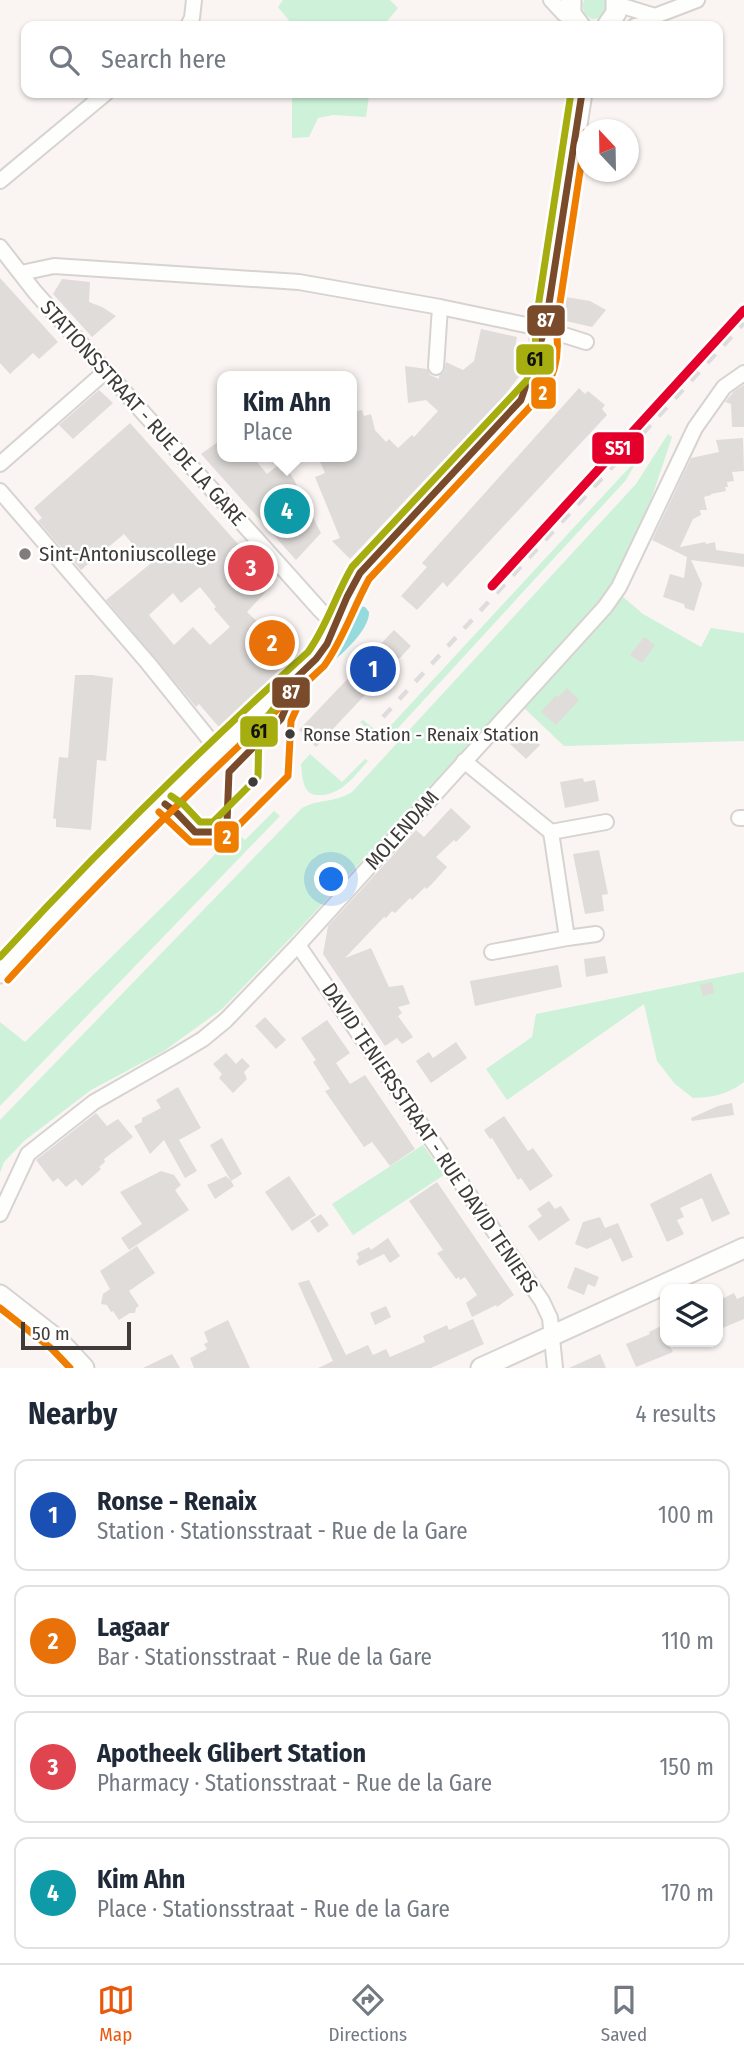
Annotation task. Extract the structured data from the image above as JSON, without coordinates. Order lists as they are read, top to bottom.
{
  "streets": {
    "street": ["STATIONSSTRAAT - RUE DE LA GARE", "MOLENDAM", "DAVID TENIERSSTRAAT - RUE DAVID TENIERS"]
  },
  "crossings": [
    ["MOLENDAM", "DAVID TENIERSSTRAAT - RUE DAVID TENIERS"]
  ],
  "places": ["Sint-Antoniuscollege", "Ronse Station - Renaix Station"],
  "lines": [
    "transit line 87",
    "transit line 61",
    "transit line 2",
    "transit line S51"
  ],
  "scale_bar": "50 m",
  "north": "top",
  "page": {
    "search": "Search here",
    "popup": ["Kim Ahn", "Place"],
    "pins": [
      "4",
      "3",
      "2",
      "1"
    ],
    "scale": "50 m",
    "heading": ["Nearby", "4 results"],
    "list": [
      {
        "mark": "1",
        "name": "Ronse - Renaix",
        "note": "Station · Stationsstraat - Rue de la Gare",
        "value": "100 m"
      },
      {
        "mark": "2",
        "name": "Lagaar",
        "note": "Bar · Stationsstraat - Rue de la Gare",
        "value": "110 m"
      },
      {
        "mark": "3",
        "name": "Apotheek Glibert Station",
        "note": "Pharmacy · Stationsstraat - Rue de la Gare",
        "value": "150 m"
      },
      {
        "mark": "4",
        "name": "Kim Ahn",
        "note": "Place · Stationsstraat - Rue de la Gare",
        "value": "170 m"
      }
    ],
    "nav": ["Map", "Directions", "Saved"]
  }
}
